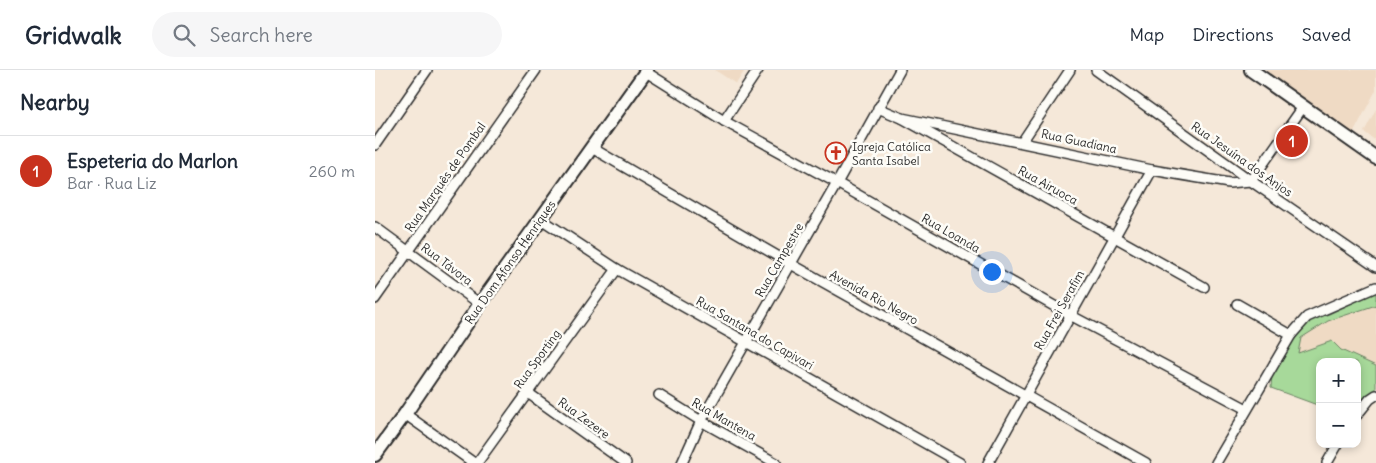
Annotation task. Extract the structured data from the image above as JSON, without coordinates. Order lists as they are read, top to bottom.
{
  "streets": {
    "street": [
      "Rua Guadiana",
      "Rua Jesuína dos Anjos",
      "Rua Marquês de Pombal",
      "Rua Airuoca",
      "Rua Loanda",
      "Rua Campestre",
      "Rua Dom Afonso Henriques",
      "Rua Távora",
      "Avenida Rio Negro",
      "Rua Frei Serafim",
      "Rua Santana do Capivari",
      "Rua Sporting",
      "Rua Zezere",
      "Rua Mantena"
    ]
  },
  "crossings": [
    ["Rua Guadiana", "Rua Jesuína dos Anjos"],
    ["Rua Guadiana", "Rua Airuoca"],
    ["Rua Guadiana", "Rua Frei Serafim"],
    ["Rua Marquês de Pombal", "Rua Távora"],
    ["Rua Airuoca", "Rua Campestre"],
    ["Rua Airuoca", "Rua Frei Serafim"],
    ["Rua Loanda", "Rua Campestre"],
    ["Rua Loanda", "Rua Dom Afonso Henriques"],
    ["Rua Loanda", "Rua Frei Serafim"],
    ["Rua Campestre", "Avenida Rio Negro"],
    ["Rua Campestre", "Rua Santana do Capivari"],
    ["Rua Campestre", "Rua Mantena"],
    ["Rua Dom Afonso Henriques", "Rua Távora"],
    ["Rua Dom Afonso Henriques", "Avenida Rio Negro"],
    ["Rua Dom Afonso Henriques", "Rua Santana do Capivari"],
    ["Avenida Rio Negro", "Rua Frei Serafim"],
    ["Rua Santana do Capivari", "Rua Sporting"],
    ["Rua Sporting", "Rua Zezere"]
  ],
  "places": {
    "church": ["Igreja Católica Santa Isabel"]
  },
  "page": {
    "header": "Gridwalk",
    "search": "Search here",
    "nav": ["Map", "Directions", "Saved"],
    "heading": "Nearby",
    "pins": "1",
    "list": [
      {
        "mark": "1",
        "name": "Espeteria do Marlon",
        "note": "Bar · Rua Liz",
        "value": "260 m"
      }
    ],
    "map_buttons": ["+", "−"]
  }
}
